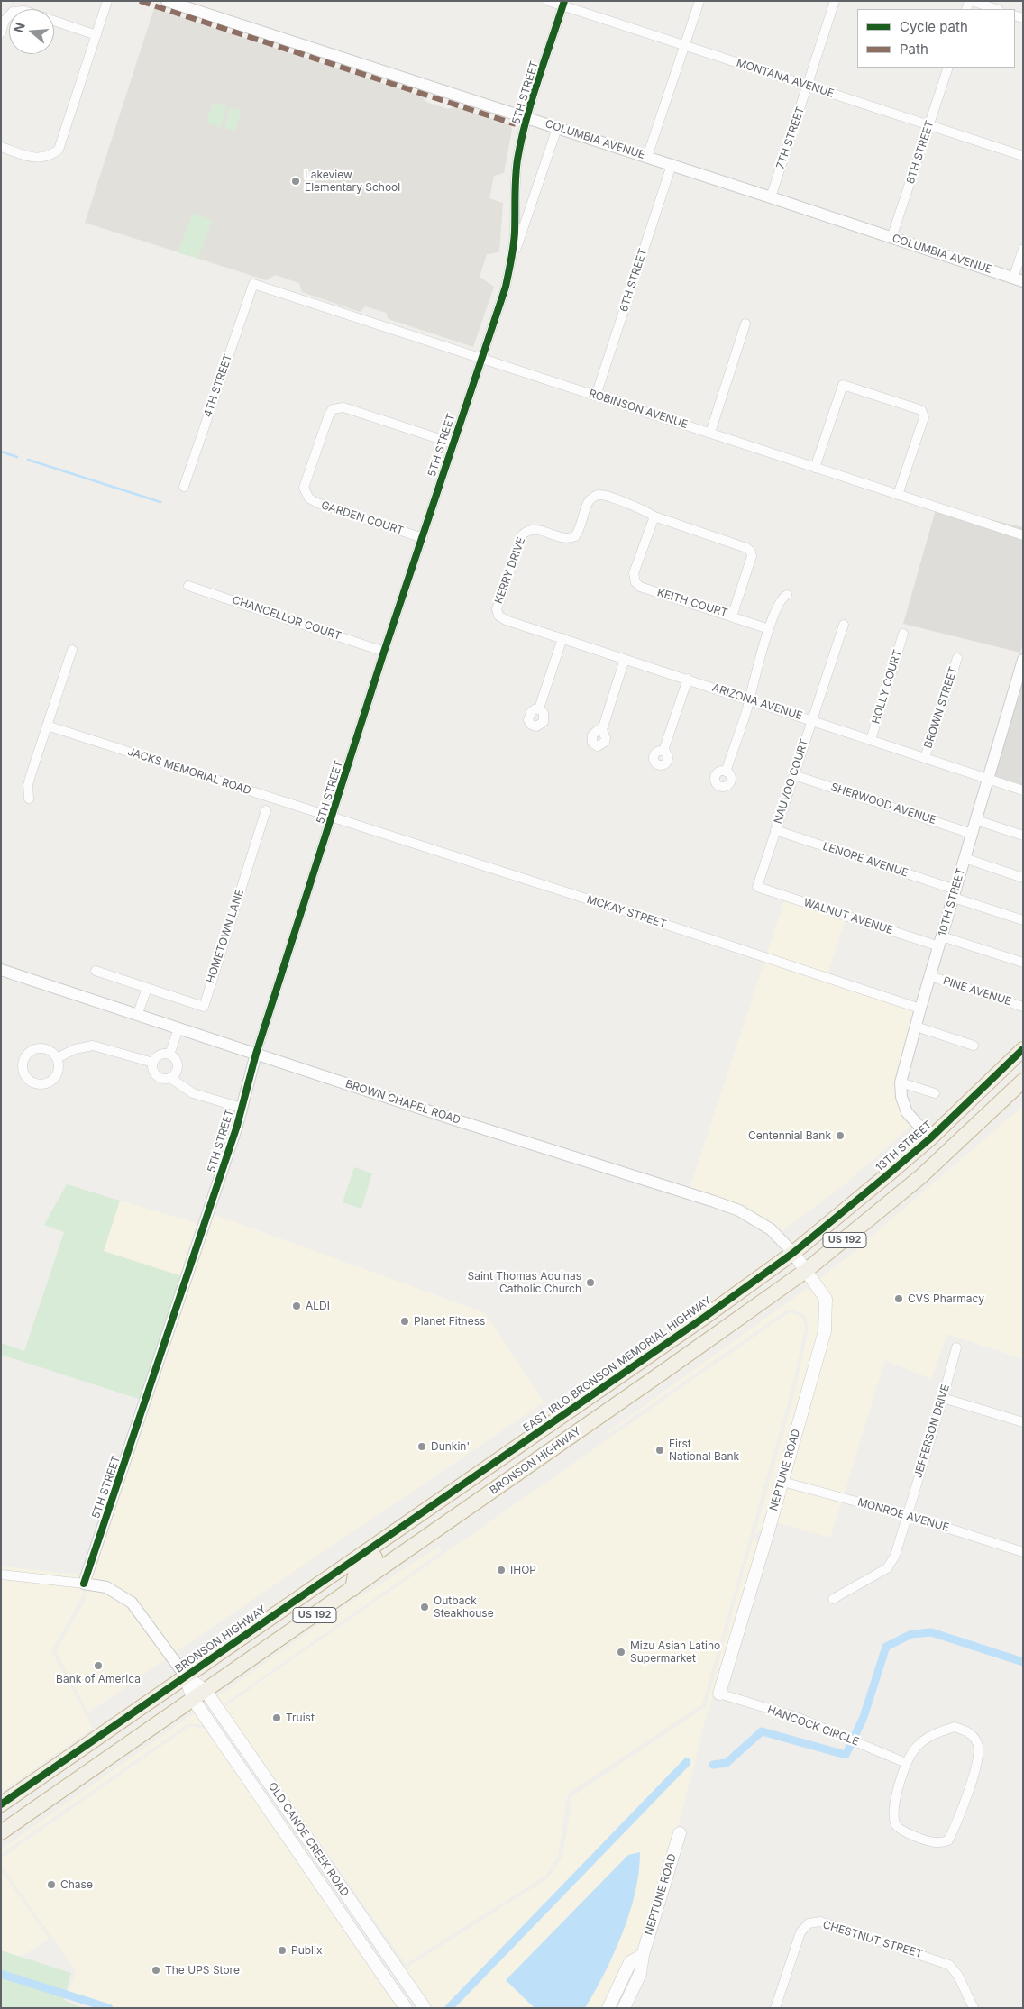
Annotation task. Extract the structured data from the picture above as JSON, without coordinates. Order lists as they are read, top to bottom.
{
  "streets": {
    "highway": [
      "13TH STREET",
      "US 192",
      "EAST IRLO BRONSON MEMORIAL HIGHWAY",
      "BRONSON HIGHWAY"
    ],
    "main road": ["NEPTUNE ROAD", "OLD CANOE CREEK ROAD"],
    "street": [
      "MONTANA AVENUE",
      "5TH STREET",
      "7TH STREET",
      "COLUMBIA AVENUE",
      "8TH STREET",
      "6TH STREET",
      "4TH STREET",
      "ROBINSON AVENUE",
      "GARDEN COURT",
      "KERRY DRIVE",
      "KEITH COURT",
      "CHANCELLOR COURT",
      "HOLLY COURT",
      "ARIZONA AVENUE",
      "BROWN STREET",
      "JACKS MEMORIAL ROAD",
      "NAUVOO COURT",
      "SHERWOOD AVENUE",
      "LENORE AVENUE",
      "10TH STREET",
      "MCKAY STREET",
      "WALNUT AVENUE",
      "HOMETOWN LANE",
      "PINE AVENUE",
      "BROWN CHAPEL ROAD",
      "JEFFERSON DRIVE",
      "MONROE AVENUE",
      "HANCOCK CIRCLE",
      "CHESTNUT STREET"
    ]
  },
  "crossings": [
    ["MONTANA AVENUE", "5TH STREET"],
    ["MONTANA AVENUE", "7TH STREET"],
    ["MONTANA AVENUE", "8TH STREET"],
    ["5TH STREET", "COLUMBIA AVENUE"],
    ["5TH STREET", "ROBINSON AVENUE"],
    ["5TH STREET", "GARDEN COURT"],
    ["5TH STREET", "CHANCELLOR COURT"],
    ["5TH STREET", "JACKS MEMORIAL ROAD"],
    ["5TH STREET", "MCKAY STREET"],
    ["5TH STREET", "BROWN CHAPEL ROAD"],
    ["5TH STREET", "OLD CANOE CREEK ROAD"],
    ["7TH STREET", "COLUMBIA AVENUE"],
    ["COLUMBIA AVENUE", "8TH STREET"],
    ["COLUMBIA AVENUE", "6TH STREET"],
    ["6TH STREET", "ROBINSON AVENUE"],
    ["4TH STREET", "ROBINSON AVENUE"],
    ["KERRY DRIVE", "KEITH COURT"],
    ["KERRY DRIVE", "ARIZONA AVENUE"],
    ["HOLLY COURT", "ARIZONA AVENUE"],
    ["ARIZONA AVENUE", "BROWN STREET"],
    ["ARIZONA AVENUE", "NAUVOO COURT"],
    ["ARIZONA AVENUE", "10TH STREET"],
    ["JACKS MEMORIAL ROAD", "MCKAY STREET"],
    ["NAUVOO COURT", "SHERWOOD AVENUE"],
    ["NAUVOO COURT", "LENORE AVENUE"],
    ["NAUVOO COURT", "WALNUT AVENUE"],
    ["SHERWOOD AVENUE", "10TH STREET"],
    ["LENORE AVENUE", "10TH STREET"],
    ["10TH STREET", "MCKAY STREET"],
    ["10TH STREET", "WALNUT AVENUE"],
    ["10TH STREET", "PINE AVENUE"],
    ["10TH STREET", "13TH STREET"],
    ["BROWN CHAPEL ROAD", "13TH STREET"],
    ["BROWN CHAPEL ROAD", "EAST IRLO BRONSON MEMORIAL HIGHWAY"],
    ["BROWN CHAPEL ROAD", "NEPTUNE ROAD"],
    ["13TH STREET", "EAST IRLO BRONSON MEMORIAL HIGHWAY"],
    ["13TH STREET", "NEPTUNE ROAD"],
    ["US 192", "BRONSON HIGHWAY"],
    ["US 192", "NEPTUNE ROAD"],
    ["EAST IRLO BRONSON MEMORIAL HIGHWAY", "BRONSON HIGHWAY"],
    ["EAST IRLO BRONSON MEMORIAL HIGHWAY", "NEPTUNE ROAD"],
    ["JEFFERSON DRIVE", "MONROE AVENUE"],
    ["BRONSON HIGHWAY", "NEPTUNE ROAD"],
    ["BRONSON HIGHWAY", "OLD CANOE CREEK ROAD"],
    ["NEPTUNE ROAD", "MONROE AVENUE"],
    ["NEPTUNE ROAD", "HANCOCK CIRCLE"]
  ],
  "places": [
    "Lakeview Elementary School",
    "Centennial Bank",
    "Saint Thomas Aquinas Catholic Church",
    "CVS Pharmacy",
    "ALDI",
    "Planet Fitness",
    "Dunkin'",
    "First National Bank",
    "IHOP",
    "Outback Steakhouse",
    "Mizu Asian Latino Supermarket",
    "Bank of America",
    "Truist",
    "Chase",
    "Publix",
    "The UPS Store"
  ],
  "legend": ["Cycle path", "Path"],
  "north": "left"
}
